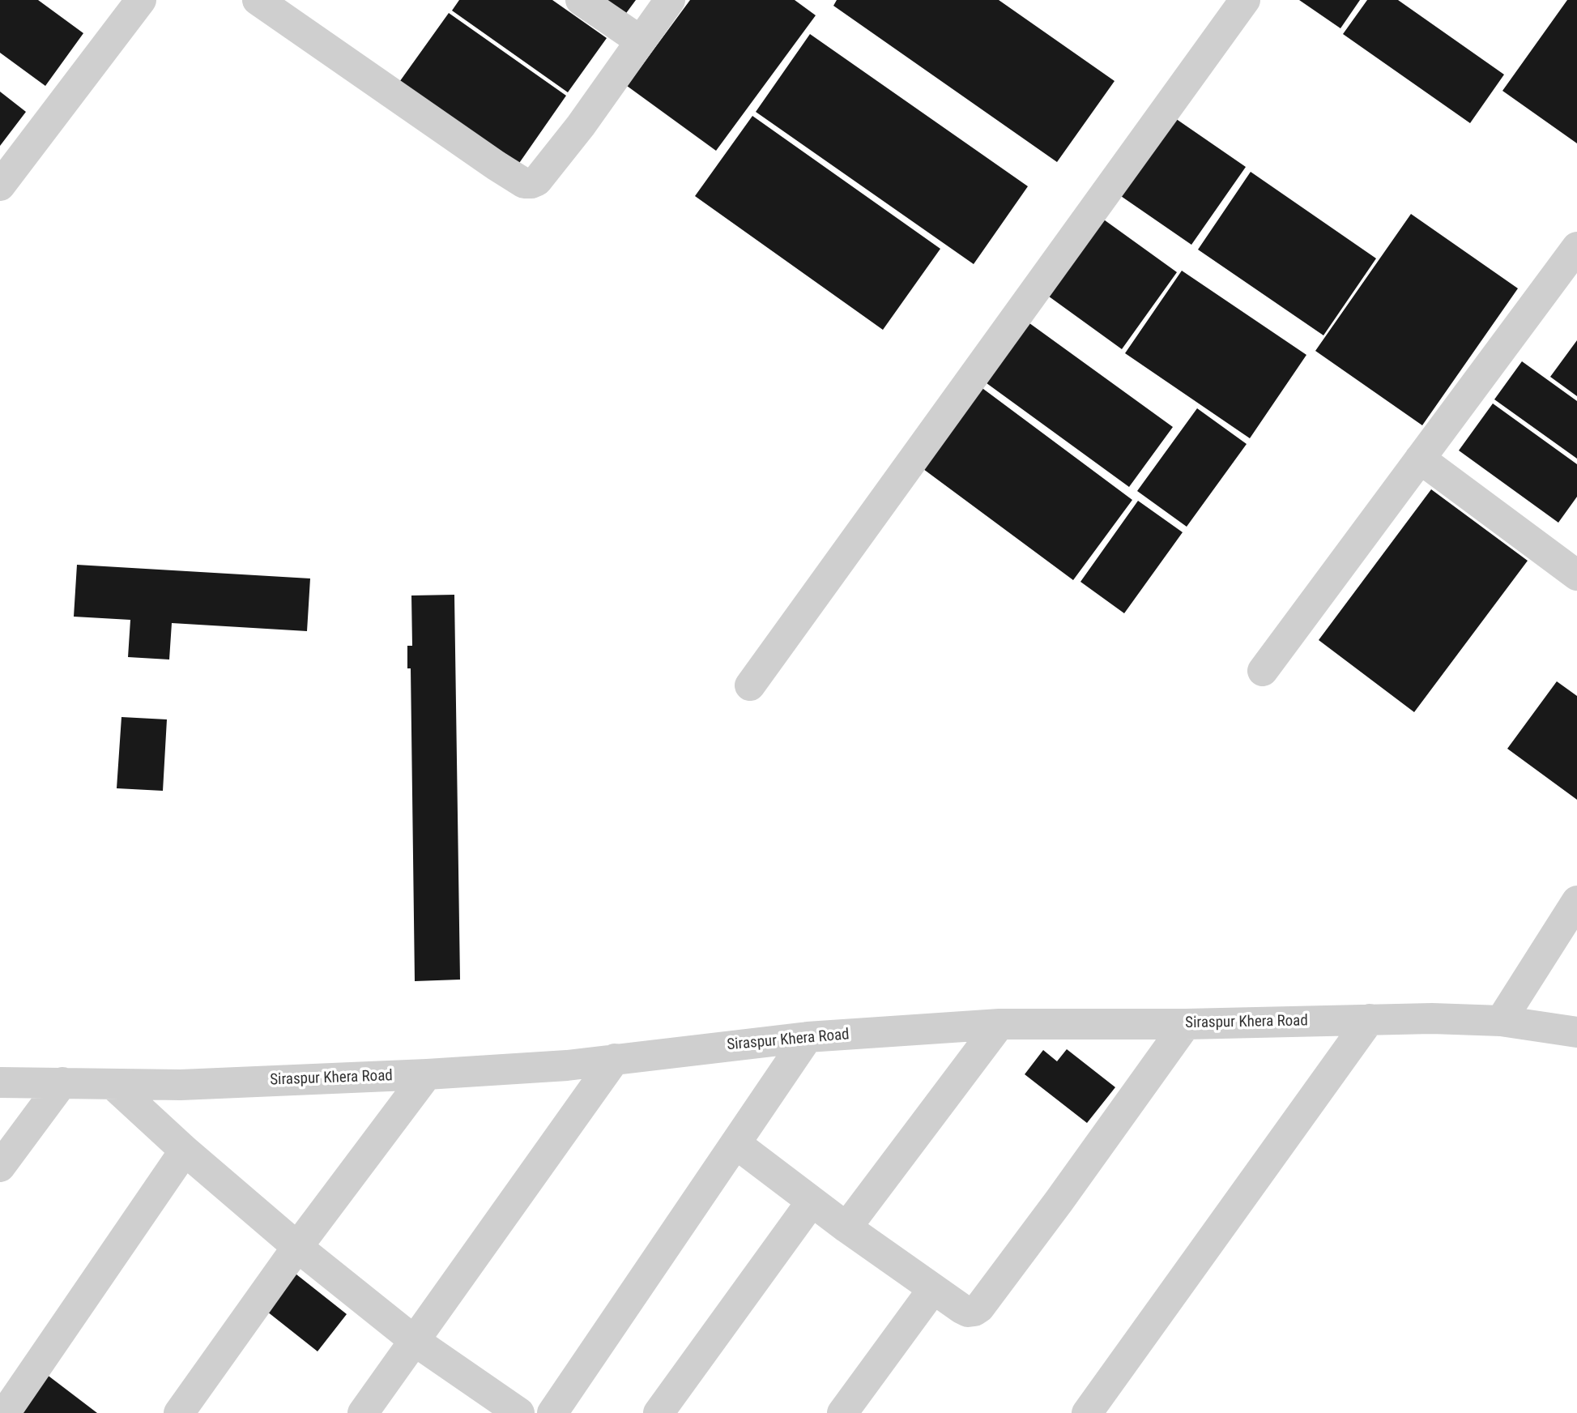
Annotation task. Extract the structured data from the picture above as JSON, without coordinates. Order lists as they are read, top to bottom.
{
  "streets": {
    "street": ["Siraspur Khera Road"]
  }
}
